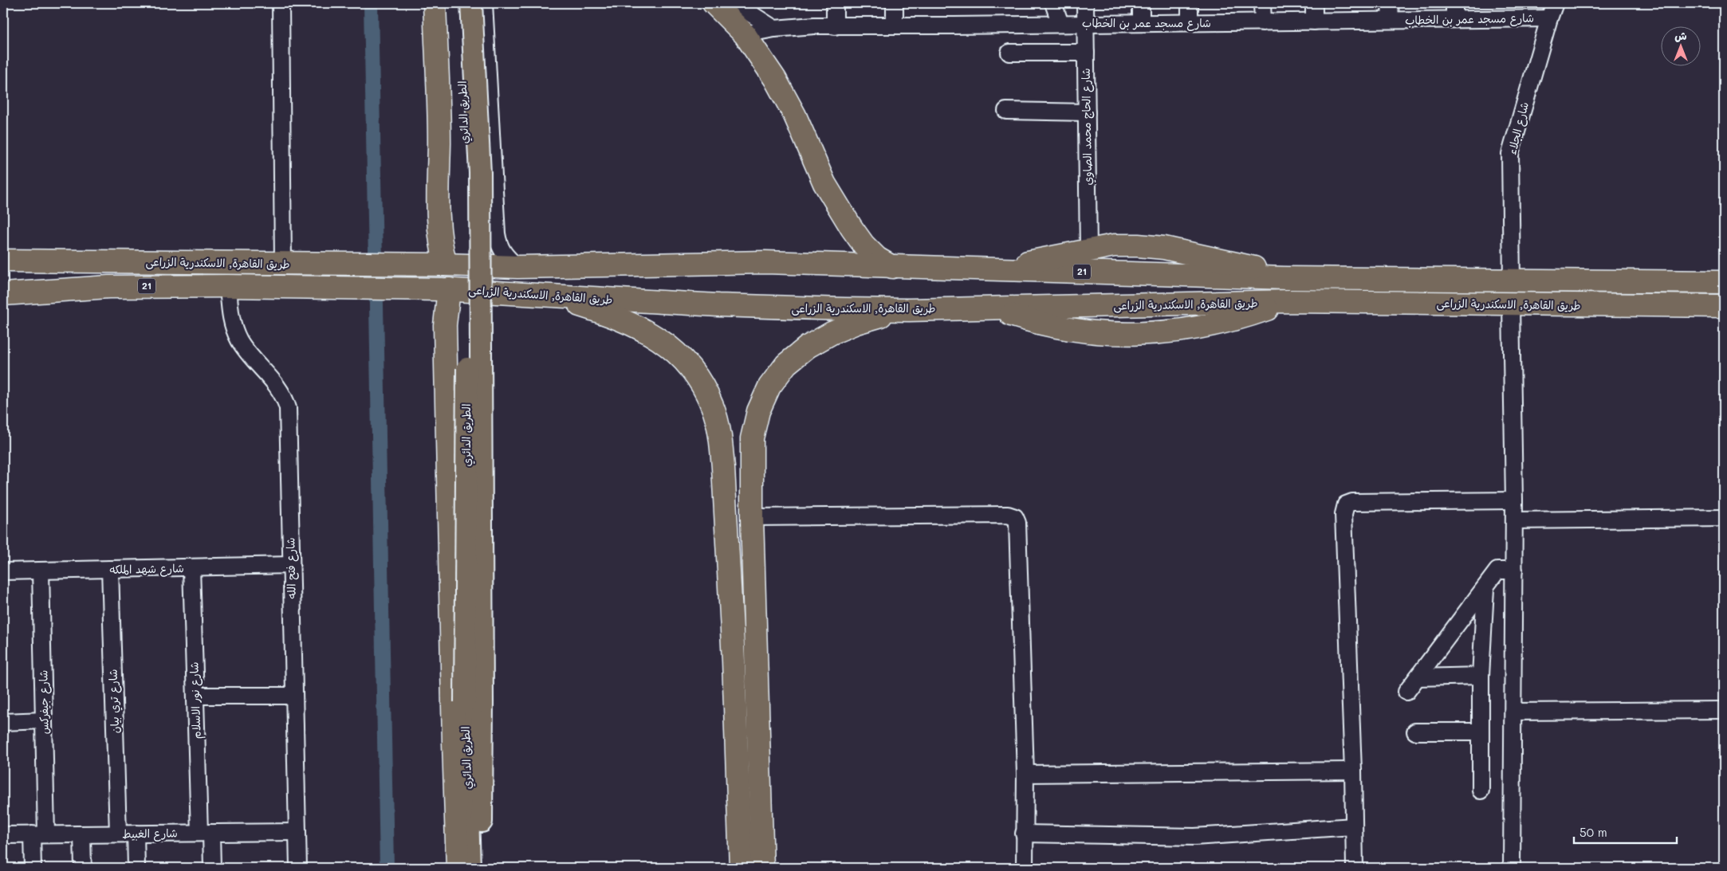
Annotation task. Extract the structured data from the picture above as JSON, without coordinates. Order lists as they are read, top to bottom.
{
  "streets": {
    "highway": ["طريق القاهرة, الاسكندرية الزراعى", "21"],
    "main road": ["الطريق الدائري"],
    "street": [
      "شارع مسجد عمر بن الخطاب",
      "شارع الحاج محمد الصاوي",
      "شارع الجلاء",
      "شارع فتح الله",
      "شارع شهد الملكه",
      "شارع نور الاسلام",
      "شارع تري بيان",
      "شارع جيفركس",
      "شارع الغبيط"
    ]
  },
  "crossings": [
    ["شارع مسجد عمر بن الخطاب", "شارع الحاج محمد الصاوي"],
    ["شارع مسجد عمر بن الخطاب", "شارع الجلاء"],
    ["شارع الجلاء", "طريق القاهرة, الاسكندرية الزراعى"],
    ["طريق القاهرة, الاسكندرية الزراعى", "شارع فتح الله"],
    ["شارع فتح الله", "شارع شهد الملكه"],
    ["شارع فتح الله", "شارع الغبيط"],
    ["شارع شهد الملكه", "شارع نور الاسلام"],
    ["شارع شهد الملكه", "شارع تري بيان"],
    ["شارع شهد الملكه", "شارع جيفركس"],
    ["شارع نور الاسلام", "شارع الغبيط"],
    ["شارع تري بيان", "شارع الغبيط"],
    ["شارع جيفركس", "شارع الغبيط"]
  ],
  "scale_bar": "50 m",
  "north": "top"
}
